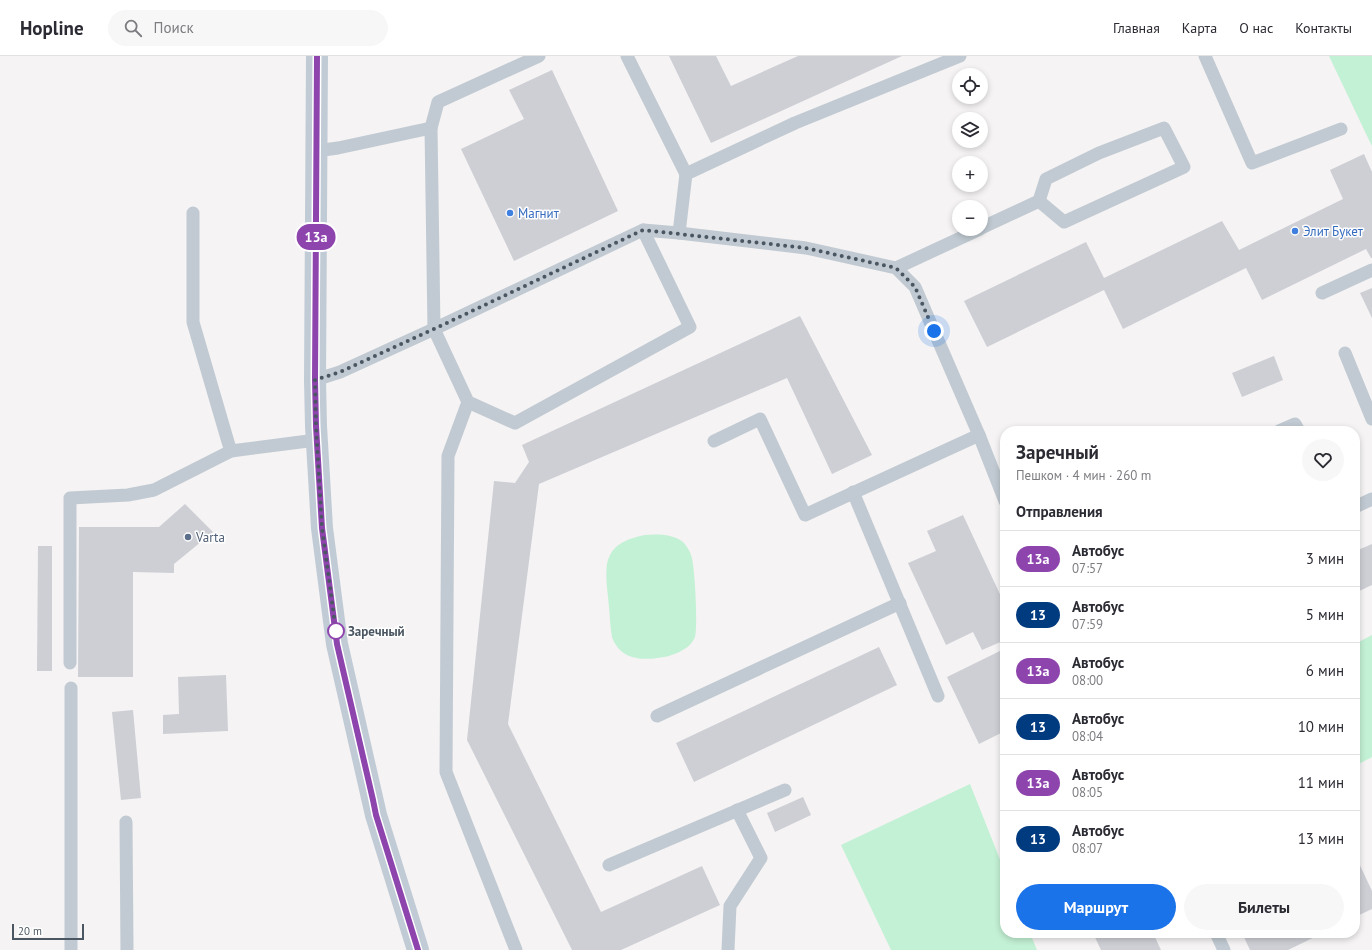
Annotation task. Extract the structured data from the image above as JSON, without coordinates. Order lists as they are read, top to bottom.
{
  "places": [
    "Магнит",
    "Элит Букет",
    "Varta",
    "Заречный"
  ],
  "lines": ["bus line 13а"],
  "scale_bar": "20 m",
  "page": {
    "header": "Hopline",
    "search": "Поиск",
    "nav": [
      "Главная",
      "Карта",
      "О нас",
      "Контакты"
    ],
    "on_map": "13а",
    "map_buttons": ["+", "−"],
    "heading": [
      ["Заречный", "Пешком · 4 мин · 260 m"],
      "Отправления"
    ],
    "list": [
      {
        "mark": "13а",
        "name": "Автобус",
        "note": "07:57",
        "value": "3 мин"
      },
      {
        "mark": "13",
        "name": "Автобус",
        "note": "07:59",
        "value": "5 мин"
      },
      {
        "mark": "13а",
        "name": "Автобус",
        "note": "08:00",
        "value": "6 мин"
      },
      {
        "mark": "13",
        "name": "Автобус",
        "note": "08:04",
        "value": "10 мин"
      },
      {
        "mark": "13а",
        "name": "Автобус",
        "note": "08:05",
        "value": "11 мин"
      },
      {
        "mark": "13",
        "name": "Автобус",
        "note": "08:07",
        "value": "13 мин"
      }
    ],
    "buttons": ["Маршрут", "Билеты"],
    "scale": "20 m"
  }
}
